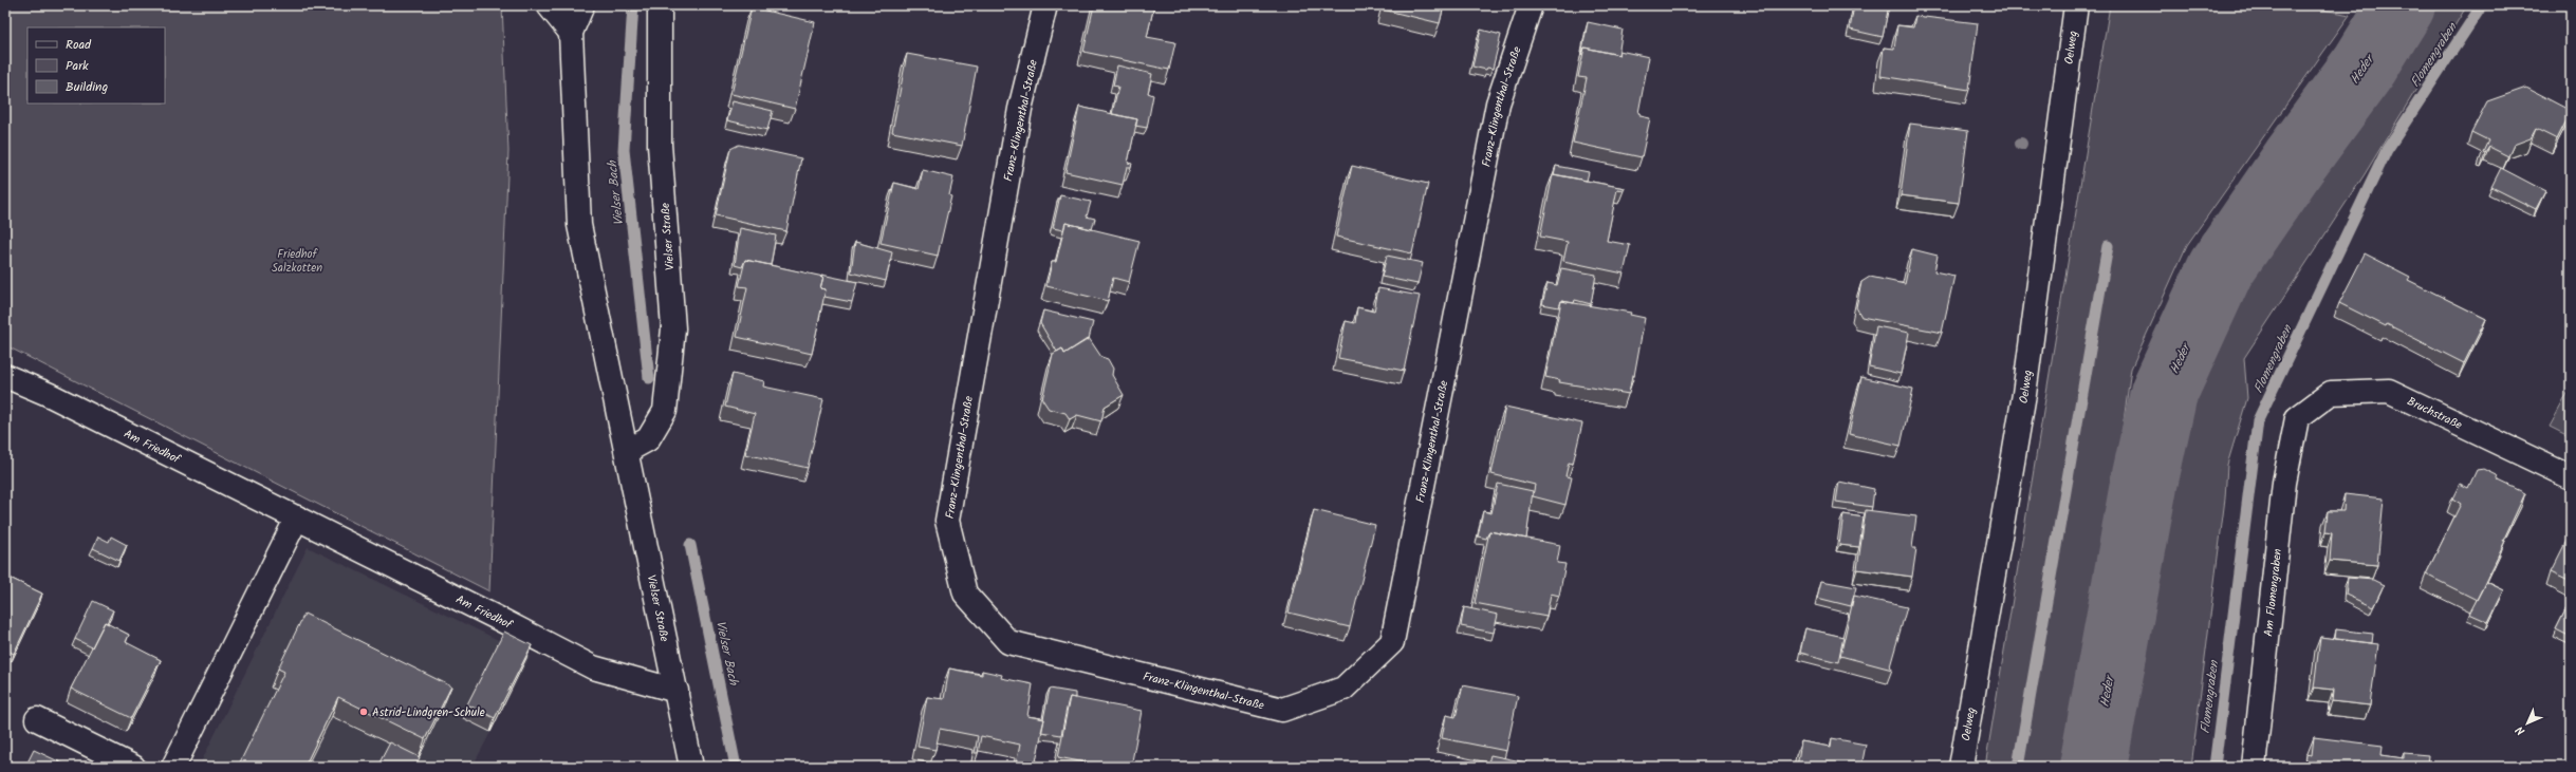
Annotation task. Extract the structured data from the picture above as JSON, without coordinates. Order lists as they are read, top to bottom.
{
  "streets": {
    "street": [
      "Oelweg",
      "Franz-Klingenthal-Straße",
      "Vielser Straße",
      "Bruchstraße",
      "Am Friedhof",
      "Am Flomengraben"
    ]
  },
  "crossings": [
    ["Vielser Straße", "Am Friedhof"],
    ["Bruchstraße", "Am Flomengraben"]
  ],
  "water": ["Flomengraben", "Heder", "Vielser Bach"],
  "parks": ["Friedhof Salzkotten"],
  "places": ["Astrid-Lindgren-Schule"],
  "legend": ["Road", "Park", "Building"],
  "north": "bottom left"
}
